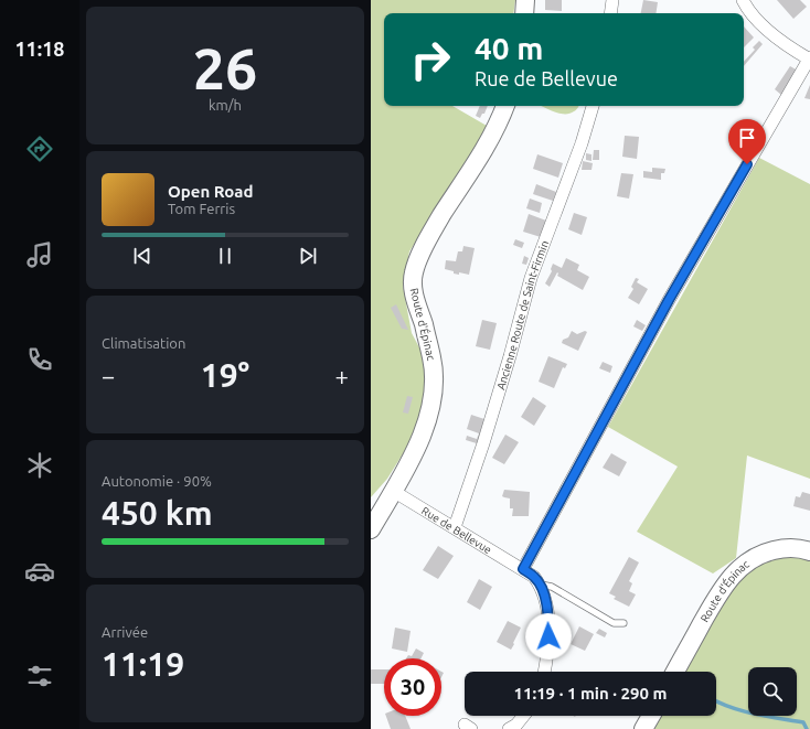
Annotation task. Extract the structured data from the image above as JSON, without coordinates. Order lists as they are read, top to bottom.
{
  "streets": {
    "main road": ["Route d'Épinac"],
    "street": ["Ancienne Route de Saint-Firmin", "Rue de Bellevue"]
  },
  "crossings": [
    ["Ancienne Route de Saint-Firmin", "Rue de Bellevue"],
    ["Route d'Épinac", "Rue de Bellevue"]
  ],
  "page": {
    "tabs": "11:18",
    "tile": [
      ["26", "km/h"],
      "Climatisation",
      ["Autonomie · 90%", "450 km"],
      ["Arrivée", "11:19"]
    ],
    "turn": ["40 m", "Rue de Bellevue"],
    "song": ["Open Road", "Tom Ferris"],
    "heat": ["−", "19°", "+"],
    "limit": "30",
    "trip": "11:19 · 1 min · 290 m"
  }
}
